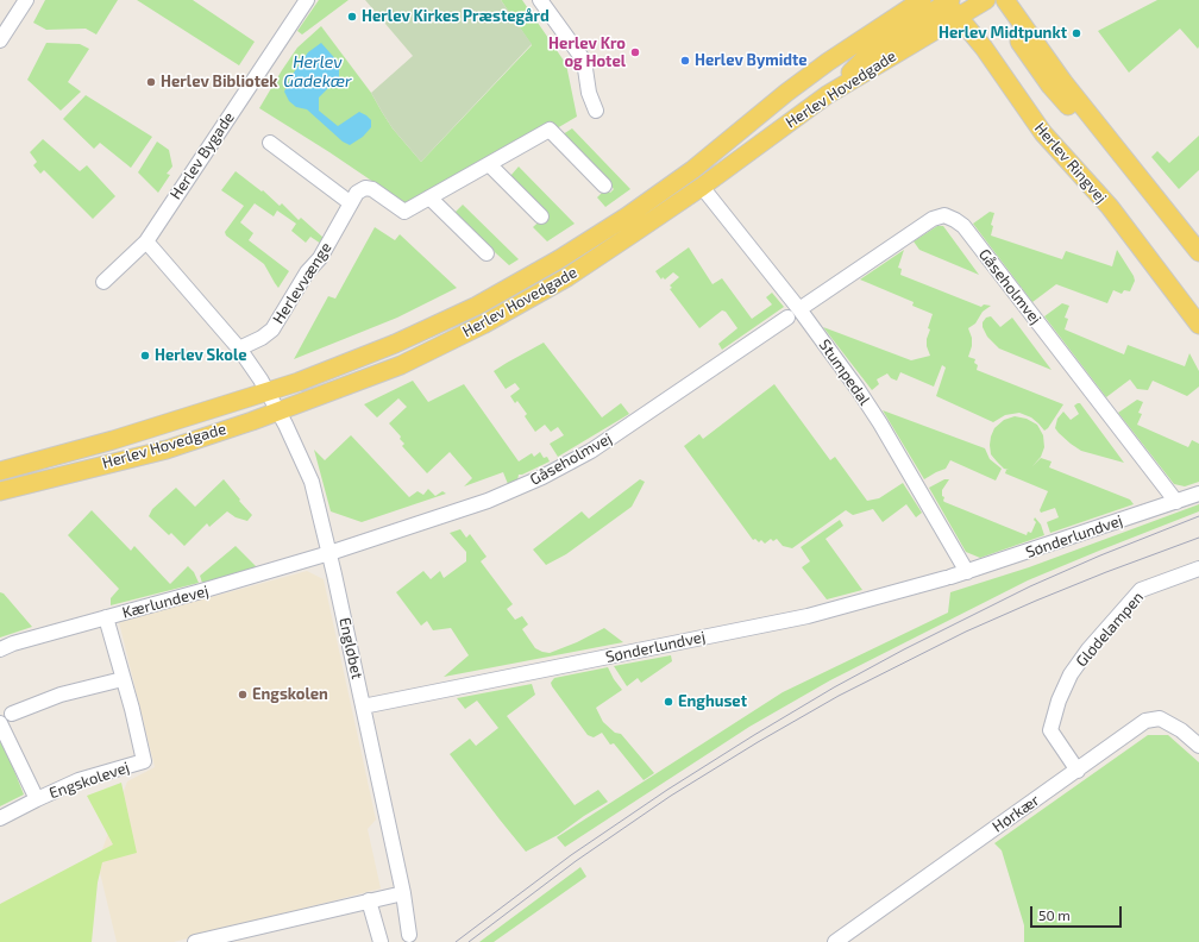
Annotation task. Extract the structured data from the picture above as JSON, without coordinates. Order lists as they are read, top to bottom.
{
  "streets": {
    "main road": ["Herlev Hovedgade", "Herlev Ringvej"],
    "street": [
      "Herlev Bygade",
      "Herlevvænge",
      "Gåseholmvej",
      "Stumpedal",
      "Sønderlundvej",
      "Kærlundevej",
      "Glødelampen",
      "Engløbet",
      "Engskolevej",
      "Hørkær"
    ]
  },
  "crossings": [
    ["Herlev Hovedgade", "Herlev Ringvej"],
    ["Herlev Hovedgade", "Stumpedal"],
    ["Herlev Hovedgade", "Engløbet"],
    ["Gåseholmvej", "Stumpedal"],
    ["Gåseholmvej", "Sønderlundvej"],
    ["Gåseholmvej", "Kærlundevej"],
    ["Gåseholmvej", "Engløbet"],
    ["Stumpedal", "Sønderlundvej"],
    ["Sønderlundvej", "Engløbet"],
    ["Kærlundevej", "Engløbet"],
    ["Kærlundevej", "Engskolevej"],
    ["Glødelampen", "Hørkær"]
  ],
  "water": ["Herlev Gadekær"],
  "places": [
    "Herlev Kirkes Præstegård",
    "Herlev Midtpunkt",
    "Herlev Kro og Hotel",
    "Herlev Bymidte",
    "Herlev Bibliotek",
    "Herlev Skole",
    "Engskolen",
    "Enghuset"
  ],
  "scale_bar": "50 m"
}
